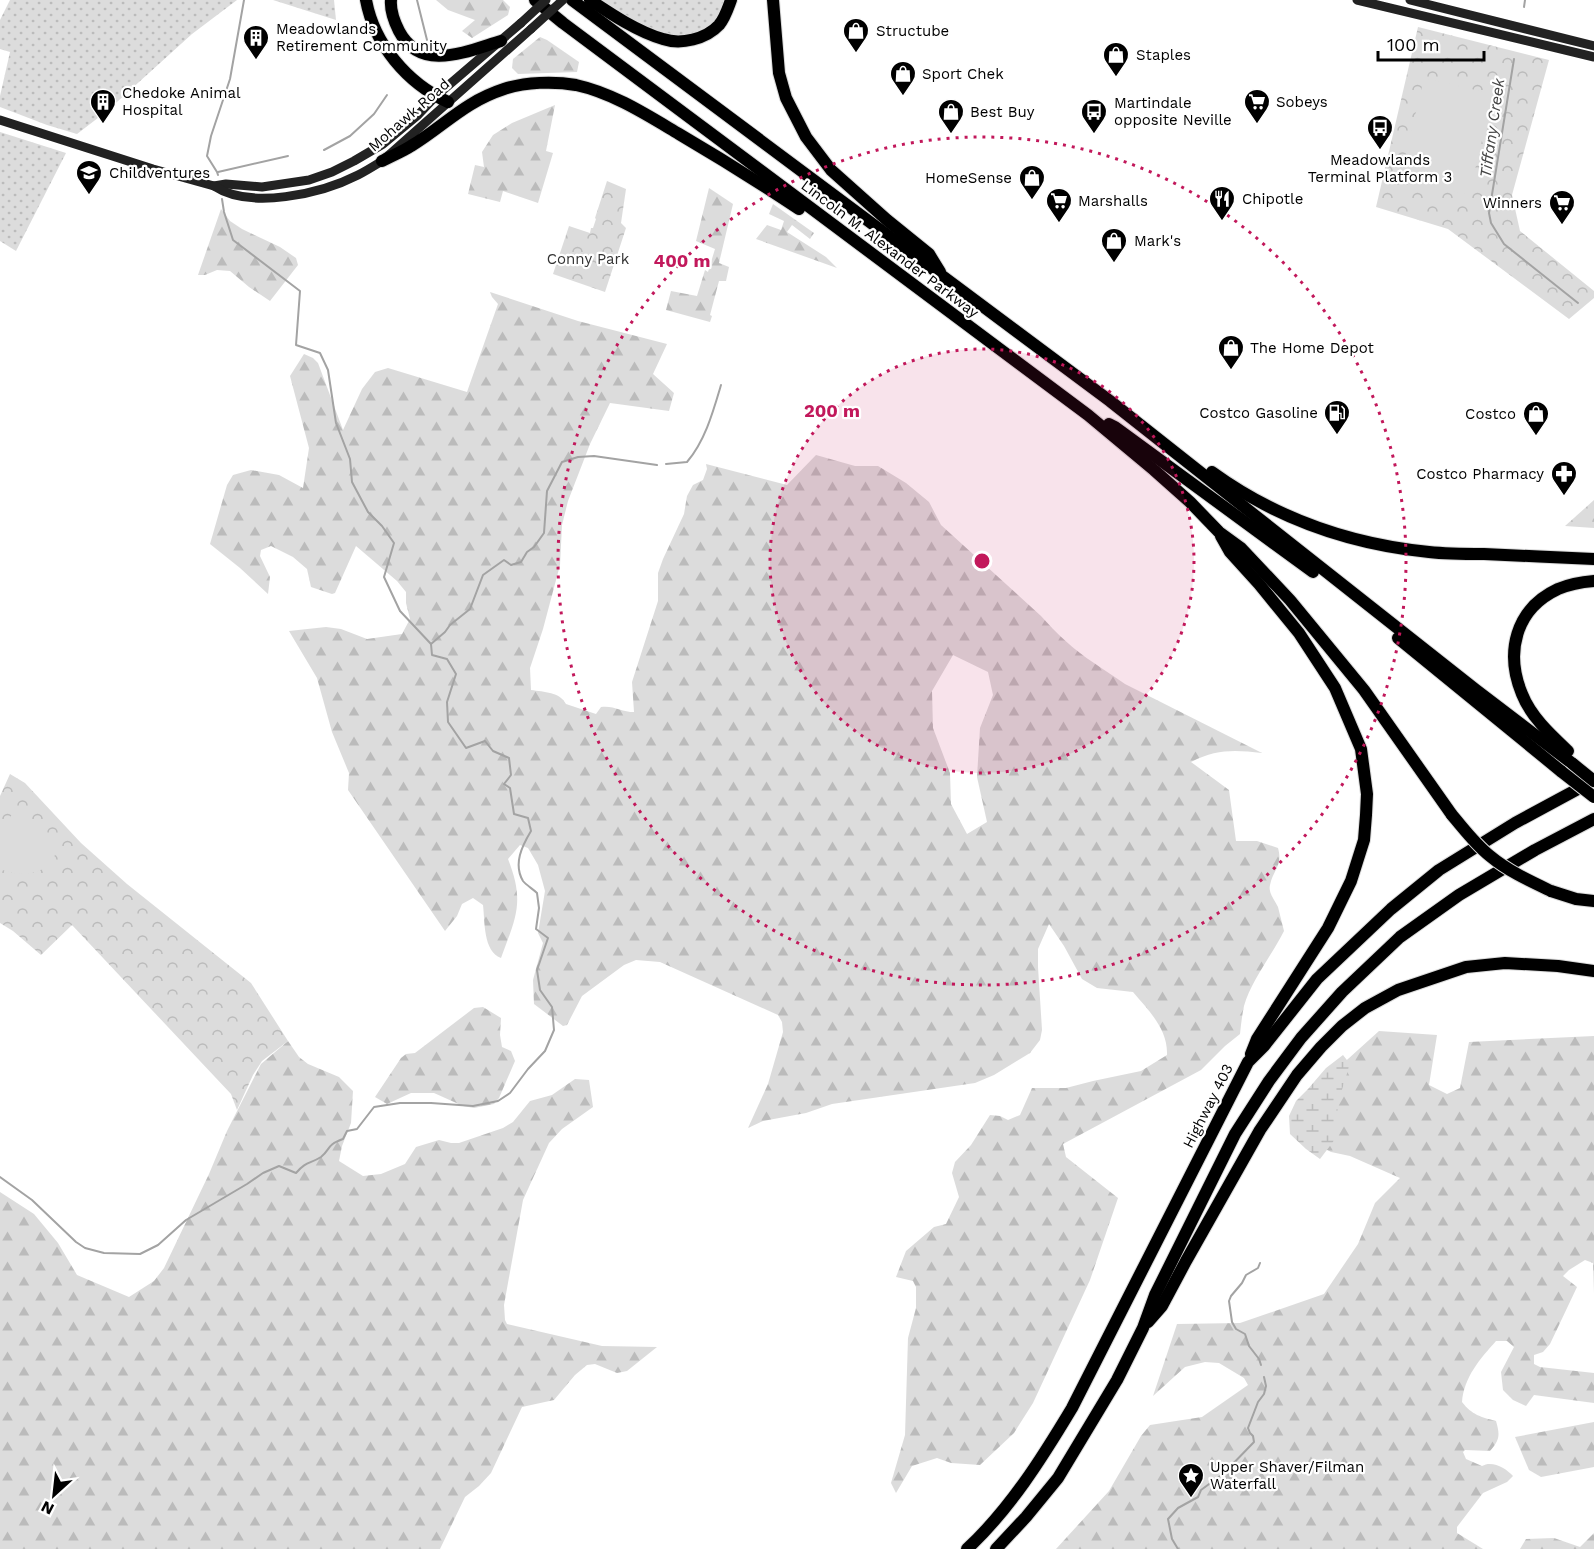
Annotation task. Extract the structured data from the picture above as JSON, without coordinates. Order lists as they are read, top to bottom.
{
  "streets": {
    "highway": ["Lincoln M. Alexander Parkway", "Highway 403"],
    "main road": ["Mohawk Road"]
  },
  "water": ["Tiffany Creek"],
  "parks": ["Conny Park"],
  "places": {
    "shop": [
      "Structube",
      "Staples",
      "Sport Chek",
      "Best Buy",
      "HomeSense",
      "Mark's",
      "The Home Depot",
      "Costco"
    ],
    "building": ["Meadowlands Retirement Community", "Chedoke Animal Hospital"],
    "supermarket": ["Sobeys", "Marshalls", "Winners"],
    "bus stop": ["Martindale opposite Neville", "Meadowlands Terminal Platform 3"],
    "school or university": ["Childventures"],
    "restaurant": ["Chipotle"],
    "fuel station": ["Costco Gasoline"],
    "pharmacy": ["Costco Pharmacy"],
    "place": ["Upper Shaver/Filman Waterfall"]
  },
  "scale_bar": "100 m",
  "north": "bottom left",
  "rings": ["400 m", "200 m"]
}
